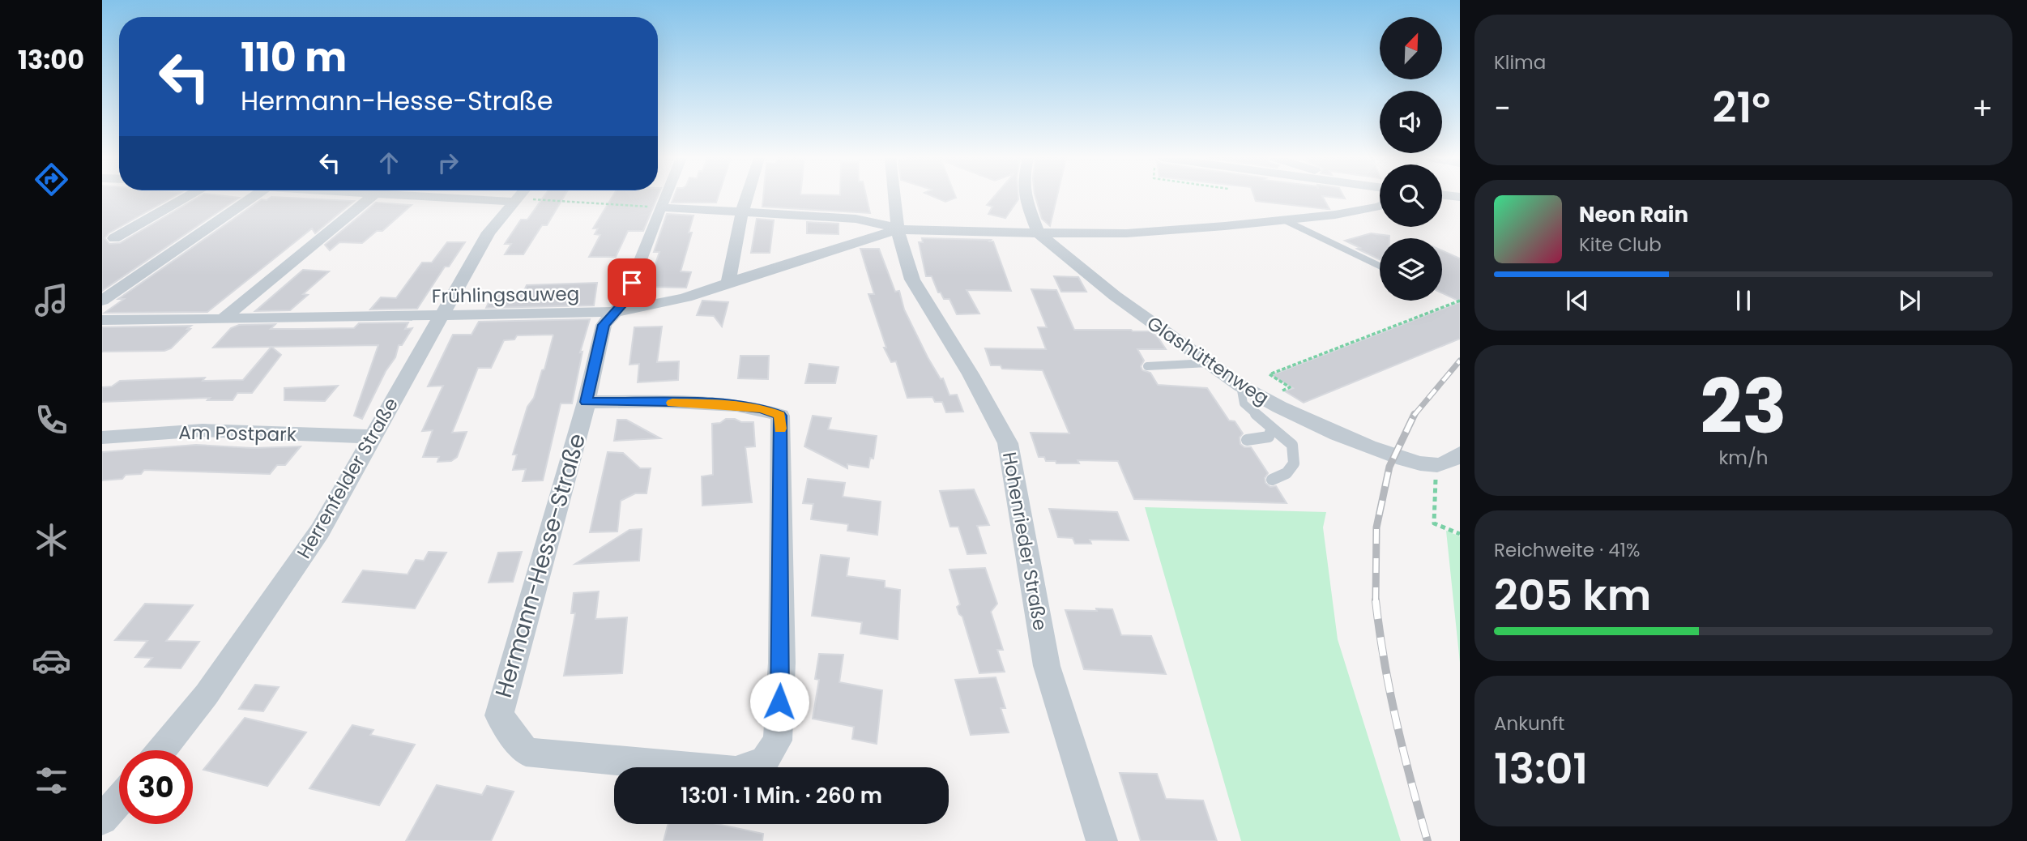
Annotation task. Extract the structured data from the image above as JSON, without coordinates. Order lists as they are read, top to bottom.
{
  "streets": {
    "street": [
      "Frühlingsauweg",
      "Glashüttenweg",
      "Am Postpark",
      "Herrenfelder Straße",
      "Hohenrieder Straße",
      "Hermann-Hesse-Straße"
    ]
  },
  "crossings": [
    ["Frühlingsauweg", "Herrenfelder Straße"],
    ["Frühlingsauweg", "Hohenrieder Straße"],
    ["Frühlingsauweg", "Hermann-Hesse-Straße"],
    ["Am Postpark", "Herrenfelder Straße"]
  ],
  "north": "top right",
  "page": {
    "tabs": "13:00",
    "tile": [
      "Klima",
      ["23", "km/h"],
      ["Reichweite · 41%", "205 km"],
      ["Ankunft", "13:01"]
    ],
    "turn": ["110 m", "Hermann-Hesse-Straße"],
    "heat": ["−", "21°", "+"],
    "song": ["Neon Rain", "Kite Club"],
    "limit": "30",
    "trip": "13:01 · 1 Min. · 260 m"
  }
}
